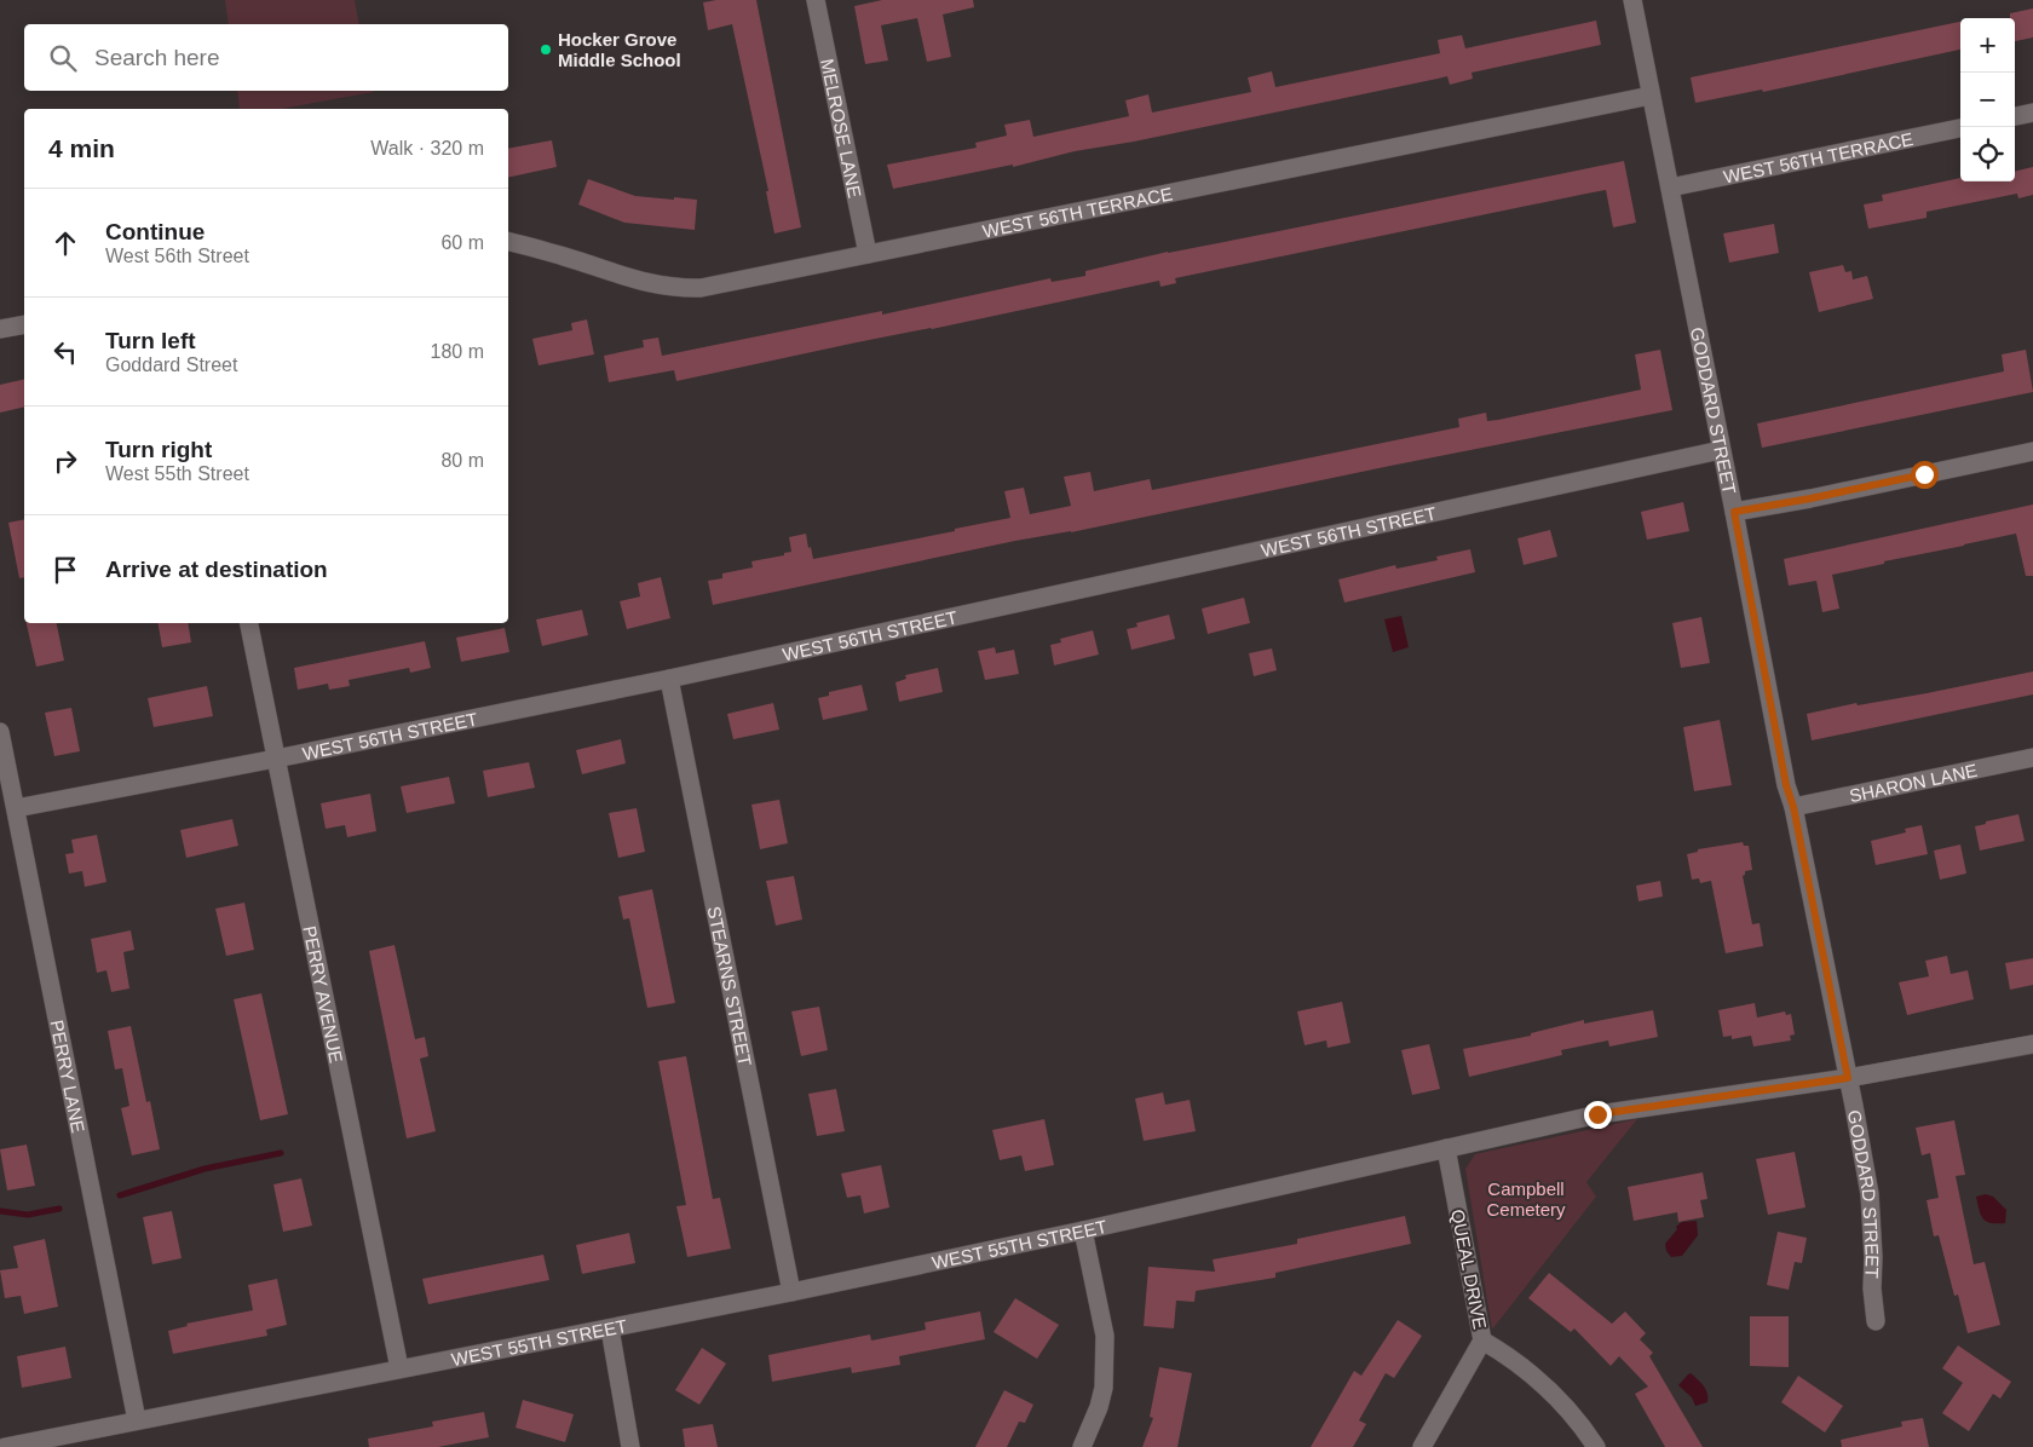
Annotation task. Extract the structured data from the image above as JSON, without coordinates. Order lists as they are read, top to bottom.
{
  "streets": {
    "street": [
      "MELROSE LANE",
      "WEST 56TH TERRACE",
      "GODDARD STREET",
      "WEST 56TH STREET",
      "SHARON LANE",
      "STEARNS STREET",
      "PERRY AVENUE",
      "PERRY LANE",
      "WEST 55TH STREET",
      "QUEAL DRIVE"
    ]
  },
  "crossings": [
    ["MELROSE LANE", "WEST 56TH TERRACE"],
    ["WEST 56TH TERRACE", "GODDARD STREET"],
    ["GODDARD STREET", "WEST 56TH STREET"],
    ["GODDARD STREET", "SHARON LANE"],
    ["GODDARD STREET", "WEST 55TH STREET"],
    ["WEST 56TH STREET", "STEARNS STREET"],
    ["WEST 56TH STREET", "PERRY AVENUE"],
    ["WEST 56TH STREET", "PERRY LANE"],
    ["STEARNS STREET", "WEST 55TH STREET"],
    ["PERRY AVENUE", "WEST 55TH STREET"],
    ["PERRY LANE", "WEST 55TH STREET"],
    ["WEST 55TH STREET", "QUEAL DRIVE"]
  ],
  "parks": ["Campbell Cemetery"],
  "places": ["Hocker Grove Middle School"],
  "page": {
    "map_buttons": ["+", "−"],
    "search": "Search here",
    "heading": ["4 min", "Walk · 320 m"],
    "list": [
      ["Continue", "West 56th Street", "60 m"],
      ["Turn left", "Goddard Street", "180 m"],
      ["Turn right", "West 55th Street", "80 m"],
      "Arrive at destination"
    ]
  }
}
